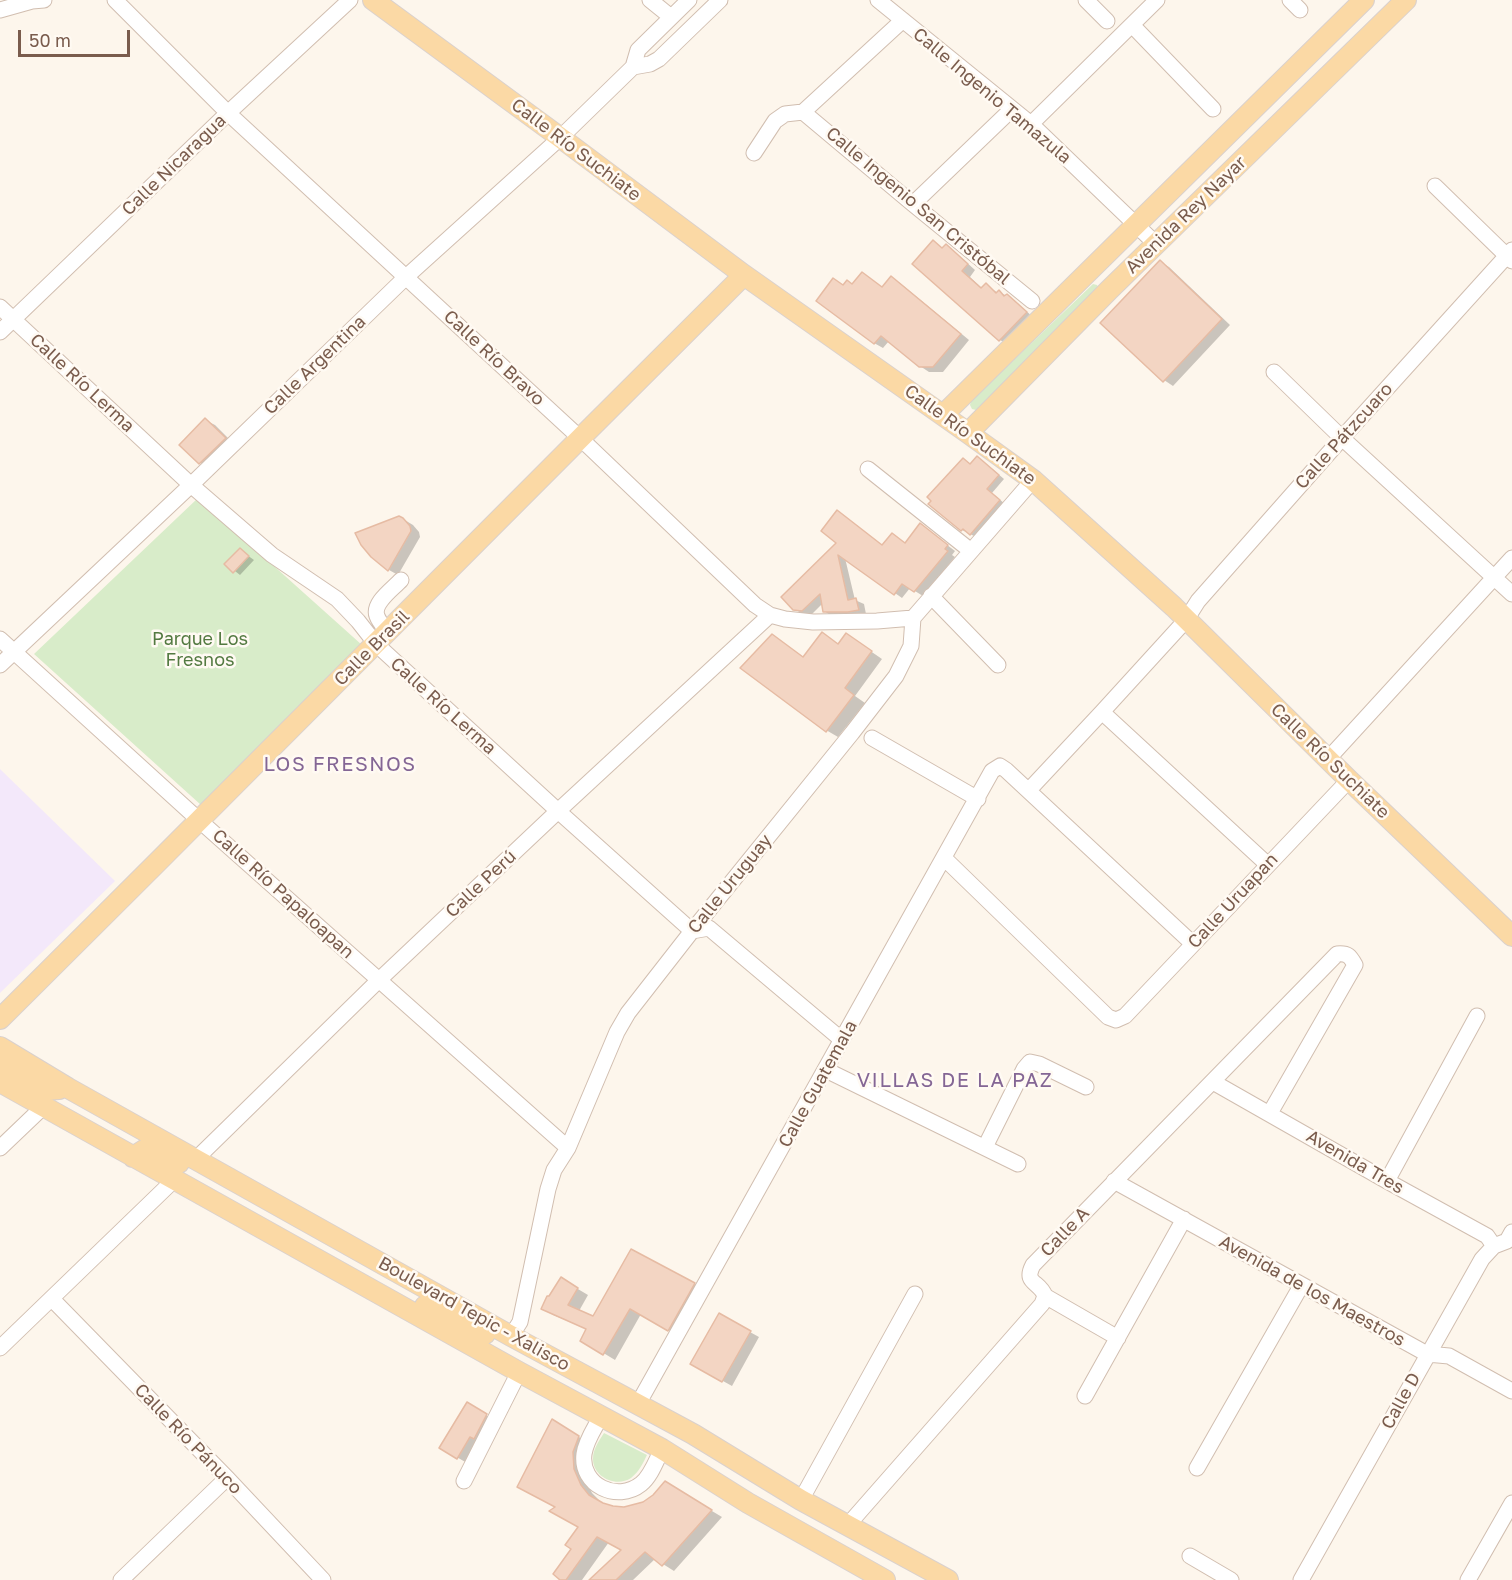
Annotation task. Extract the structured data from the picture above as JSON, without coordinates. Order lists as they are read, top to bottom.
{
  "streets": {
    "main road": [
      "Calle Río Suchiate",
      "Avenida Rey Nayar",
      "Calle Brasil",
      "Boulevard Tepic - Xalisco"
    ],
    "street": [
      "Calle Ingenio Tamazula",
      "Calle Nicaragua",
      "Calle Ingenio San Cristóbal",
      "Calle Río Bravo",
      "Calle Argentina",
      "Calle Río Lerma",
      "Calle Pátzcuaro",
      "Calle Perú",
      "Calle Uruguay",
      "Calle Río Papaloapan",
      "Calle Uruapan",
      "Calle Guatemala",
      "Avenida Tres",
      "Calle A",
      "Avenida de los Maestros",
      "Calle D",
      "Calle Río Pánuco"
    ]
  },
  "crossings": [
    ["Calle Ingenio Tamazula", "Avenida Rey Nayar"],
    ["Calle Río Suchiate", "Avenida Rey Nayar"],
    ["Calle Río Suchiate", "Calle Argentina"],
    ["Calle Río Suchiate", "Calle Pátzcuaro"],
    ["Calle Río Suchiate", "Calle Brasil"],
    ["Calle Río Suchiate", "Calle Uruapan"],
    ["Calle Nicaragua", "Calle Río Bravo"],
    ["Calle Nicaragua", "Calle Río Lerma"],
    ["Calle Río Bravo", "Calle Argentina"],
    ["Calle Río Bravo", "Calle Brasil"],
    ["Calle Río Bravo", "Calle Perú"],
    ["Calle Río Bravo", "Calle Uruguay"],
    ["Calle Argentina", "Calle Río Lerma"],
    ["Calle Argentina", "Calle Río Papaloapan"],
    ["Calle Río Lerma", "Calle Brasil"],
    ["Calle Río Lerma", "Calle Perú"],
    ["Calle Río Lerma", "Calle Uruguay"],
    ["Calle Brasil", "Calle Río Papaloapan"],
    ["Calle Perú", "Calle Río Papaloapan"],
    ["Calle Perú", "Boulevard Tepic - Xalisco"],
    ["Calle Uruguay", "Calle Río Papaloapan"],
    ["Calle Uruguay", "Boulevard Tepic - Xalisco"],
    ["Calle Uruapan", "Calle Guatemala"],
    ["Calle Guatemala", "Boulevard Tepic - Xalisco"],
    ["Avenida Tres", "Calle A"],
    ["Avenida Tres", "Calle D"],
    ["Calle A", "Avenida de los Maestros"],
    ["Avenida de los Maestros", "Calle D"]
  ],
  "districts": ["LOS FRESNOS", "VILLAS DE LA PAZ"],
  "parks": ["Parque Los Fresnos"],
  "scale_bar": "50 m"
}
